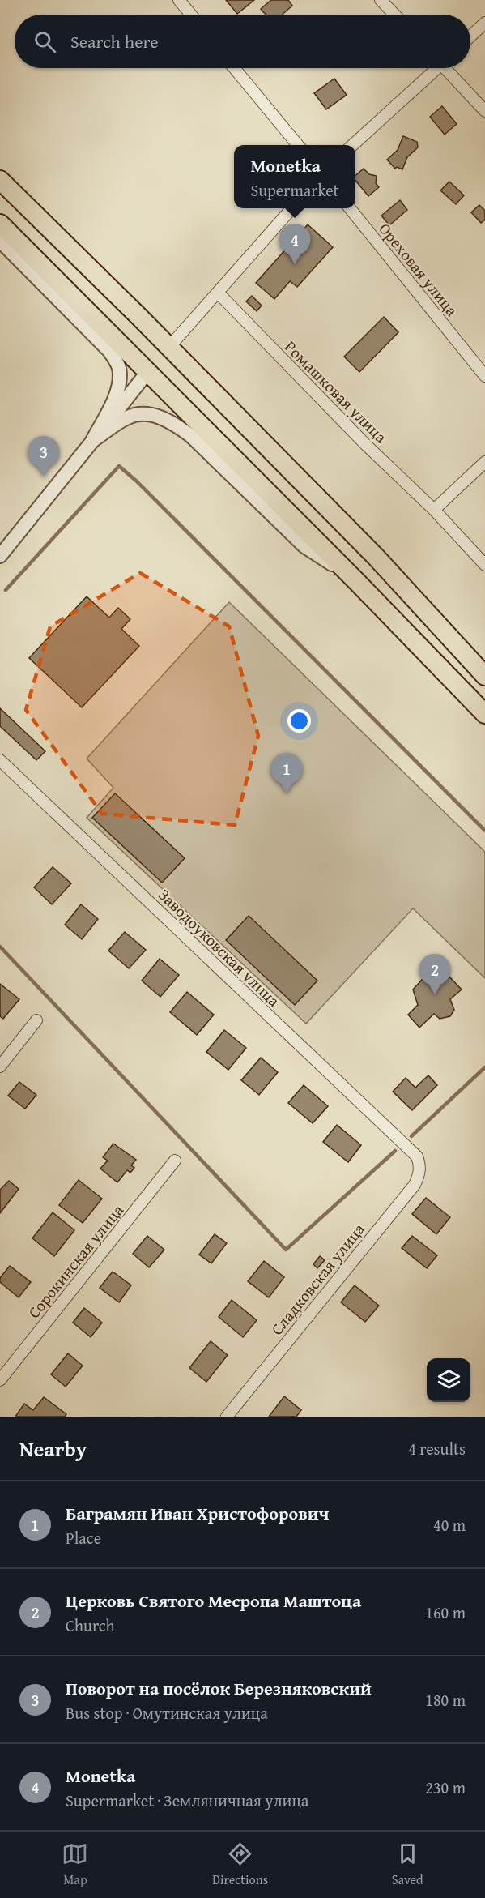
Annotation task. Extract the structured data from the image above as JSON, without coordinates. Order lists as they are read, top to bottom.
{
  "streets": {
    "street": [
      "Ореховая улица",
      "Ромашковая улица",
      "Заводоуковская улица",
      "Сорокинская улица",
      "Сладковская улица"
    ]
  },
  "crossings": [
    ["Заводоуковская улица", "Сладковская улица"]
  ],
  "page": {
    "search": "Search here",
    "popup": ["Monetka", "Supermarket"],
    "pins": [
      "4",
      "3",
      "1",
      "2"
    ],
    "heading": ["Nearby", "4 results"],
    "list": [
      {
        "mark": "1",
        "name": "Баграмян Иван Христофорович",
        "note": "Place",
        "value": "40 m"
      },
      {
        "mark": "2",
        "name": "Церковь Святого Месропа Маштоца",
        "note": "Church",
        "value": "160 m"
      },
      {
        "mark": "3",
        "name": "Поворот на посёлок Березняковский",
        "note": "Bus stop · Омутинская улица",
        "value": "180 m"
      },
      {
        "mark": "4",
        "name": "Monetka",
        "note": "Supermarket · Земляничная улица",
        "value": "230 m"
      }
    ],
    "nav": ["Map", "Directions", "Saved"]
  }
}
